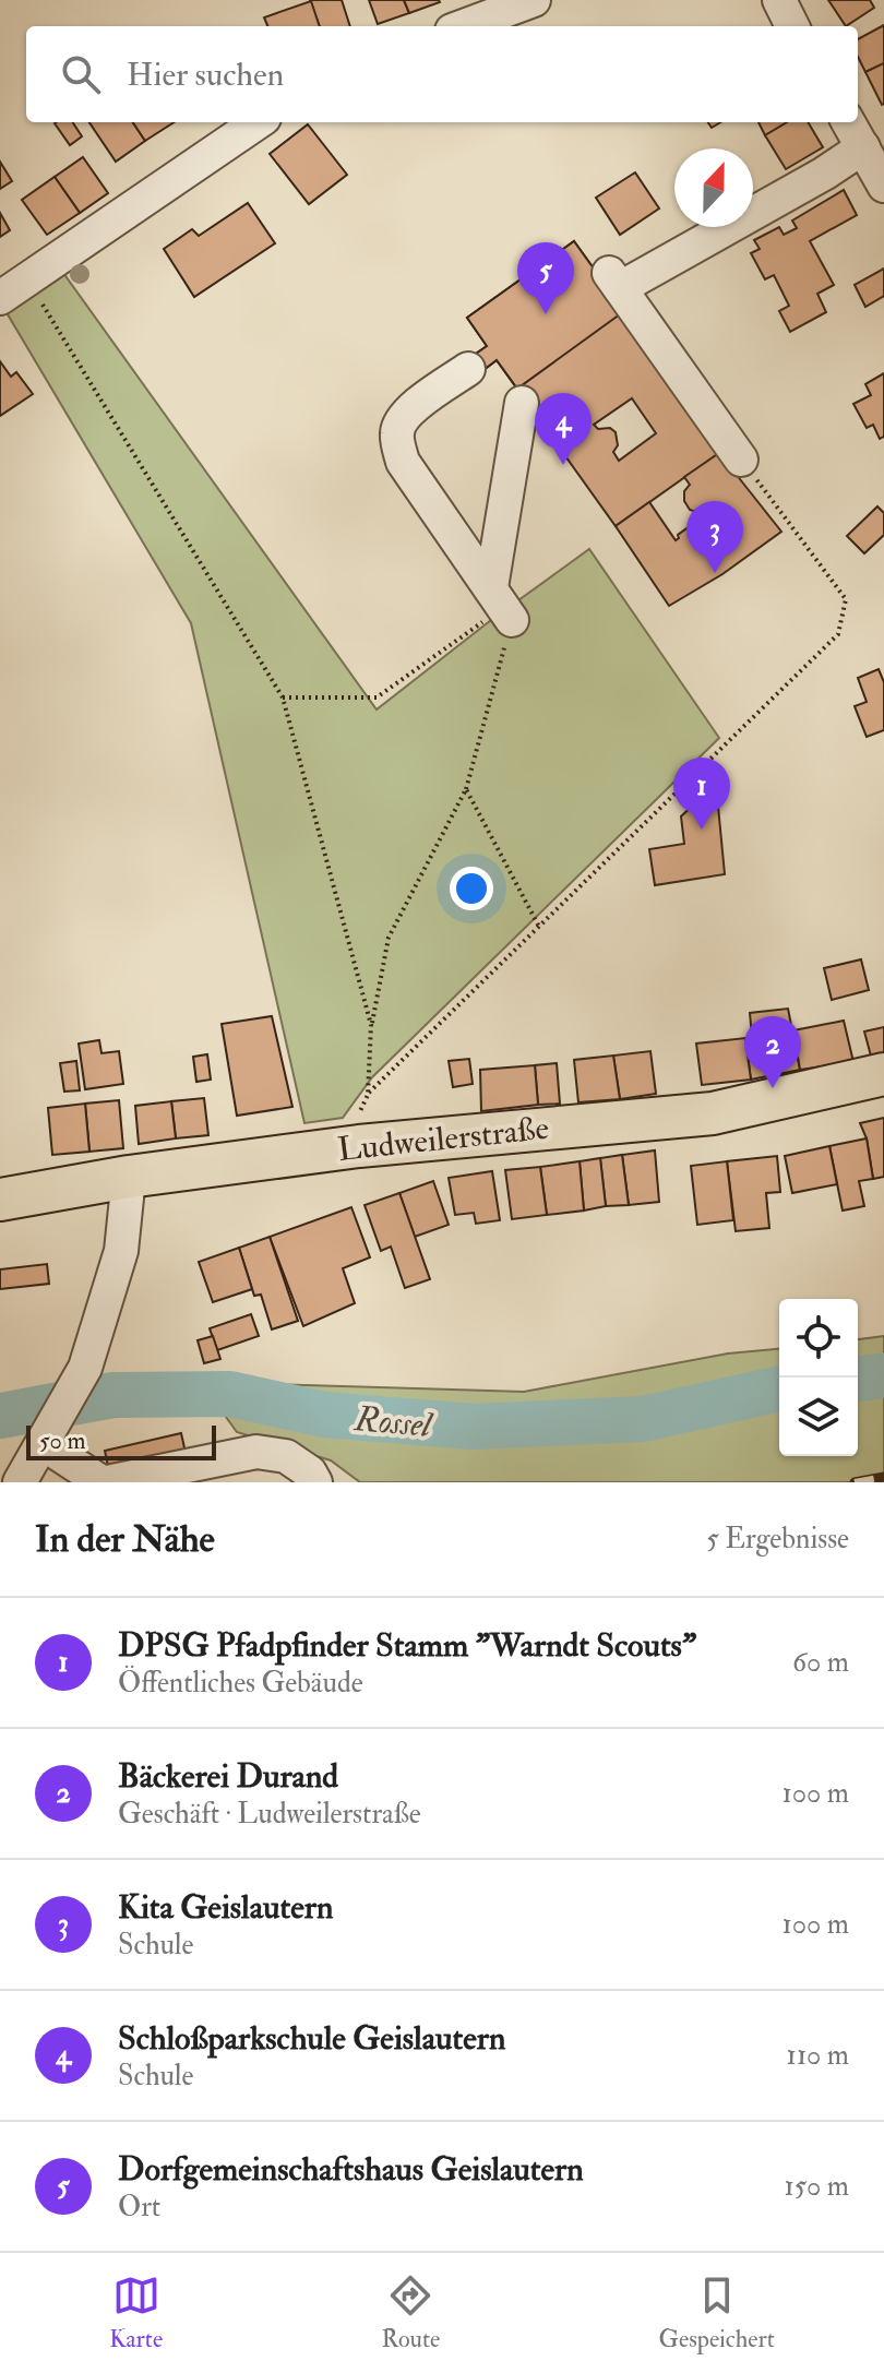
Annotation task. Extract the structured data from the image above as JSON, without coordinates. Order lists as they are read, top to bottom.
{
  "streets": {
    "main road": ["Ludweilerstraße"]
  },
  "water": ["Rossel"],
  "scale_bar": "50 m",
  "north": "top",
  "page": {
    "search": "Hier suchen",
    "pins": [
      "5",
      "4",
      "3",
      "1",
      "2"
    ],
    "scale": "50 m",
    "heading": ["In der Nähe", "5 Ergebnisse"],
    "list": [
      {
        "mark": "1",
        "name": "DPSG Pfadpfinder Stamm \"Warndt Scouts\"",
        "note": "Öffentliches Gebäude",
        "value": "60 m"
      },
      {
        "mark": "2",
        "name": "Bäckerei Durand",
        "note": "Geschäft · Ludweilerstraße",
        "value": "100 m"
      },
      {
        "mark": "3",
        "name": "Kita Geislautern",
        "note": "Schule",
        "value": "100 m"
      },
      {
        "mark": "4",
        "name": "Schloßparkschule Geislautern",
        "note": "Schule",
        "value": "110 m"
      },
      {
        "mark": "5",
        "name": "Dorfgemeinschaftshaus Geislautern",
        "note": "Ort",
        "value": "150 m"
      }
    ],
    "nav": ["Karte", "Route", "Gespeichert"]
  }
}
